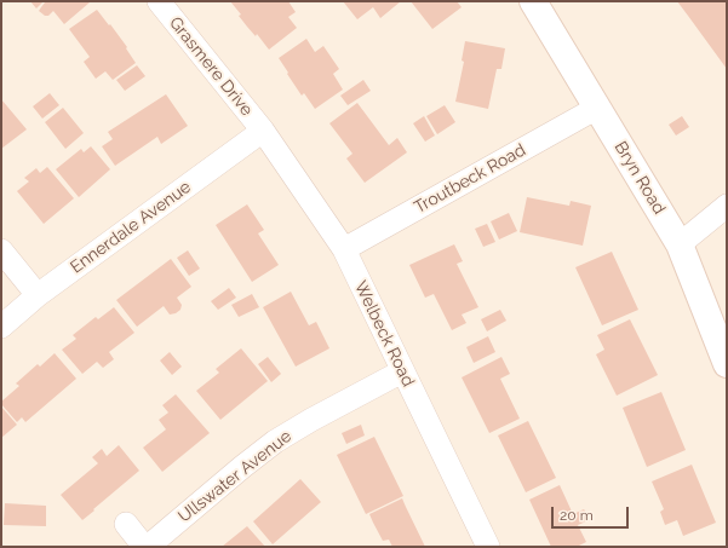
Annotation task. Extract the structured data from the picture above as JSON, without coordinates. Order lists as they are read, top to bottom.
{
  "streets": {
    "main road": ["Bryn Road"],
    "street": [
      "Grasmere Drive",
      "Troutbeck Road",
      "Ennerdale Avenue",
      "Welbeck Road",
      "Ullswater Avenue"
    ]
  },
  "crossings": [
    ["Grasmere Drive", "Ennerdale Avenue"],
    ["Grasmere Drive", "Welbeck Road"],
    ["Bryn Road", "Troutbeck Road"],
    ["Troutbeck Road", "Welbeck Road"],
    ["Ennerdale Avenue", "Welbeck Road"],
    ["Welbeck Road", "Ullswater Avenue"]
  ],
  "scale_bar": "20 m"
}
